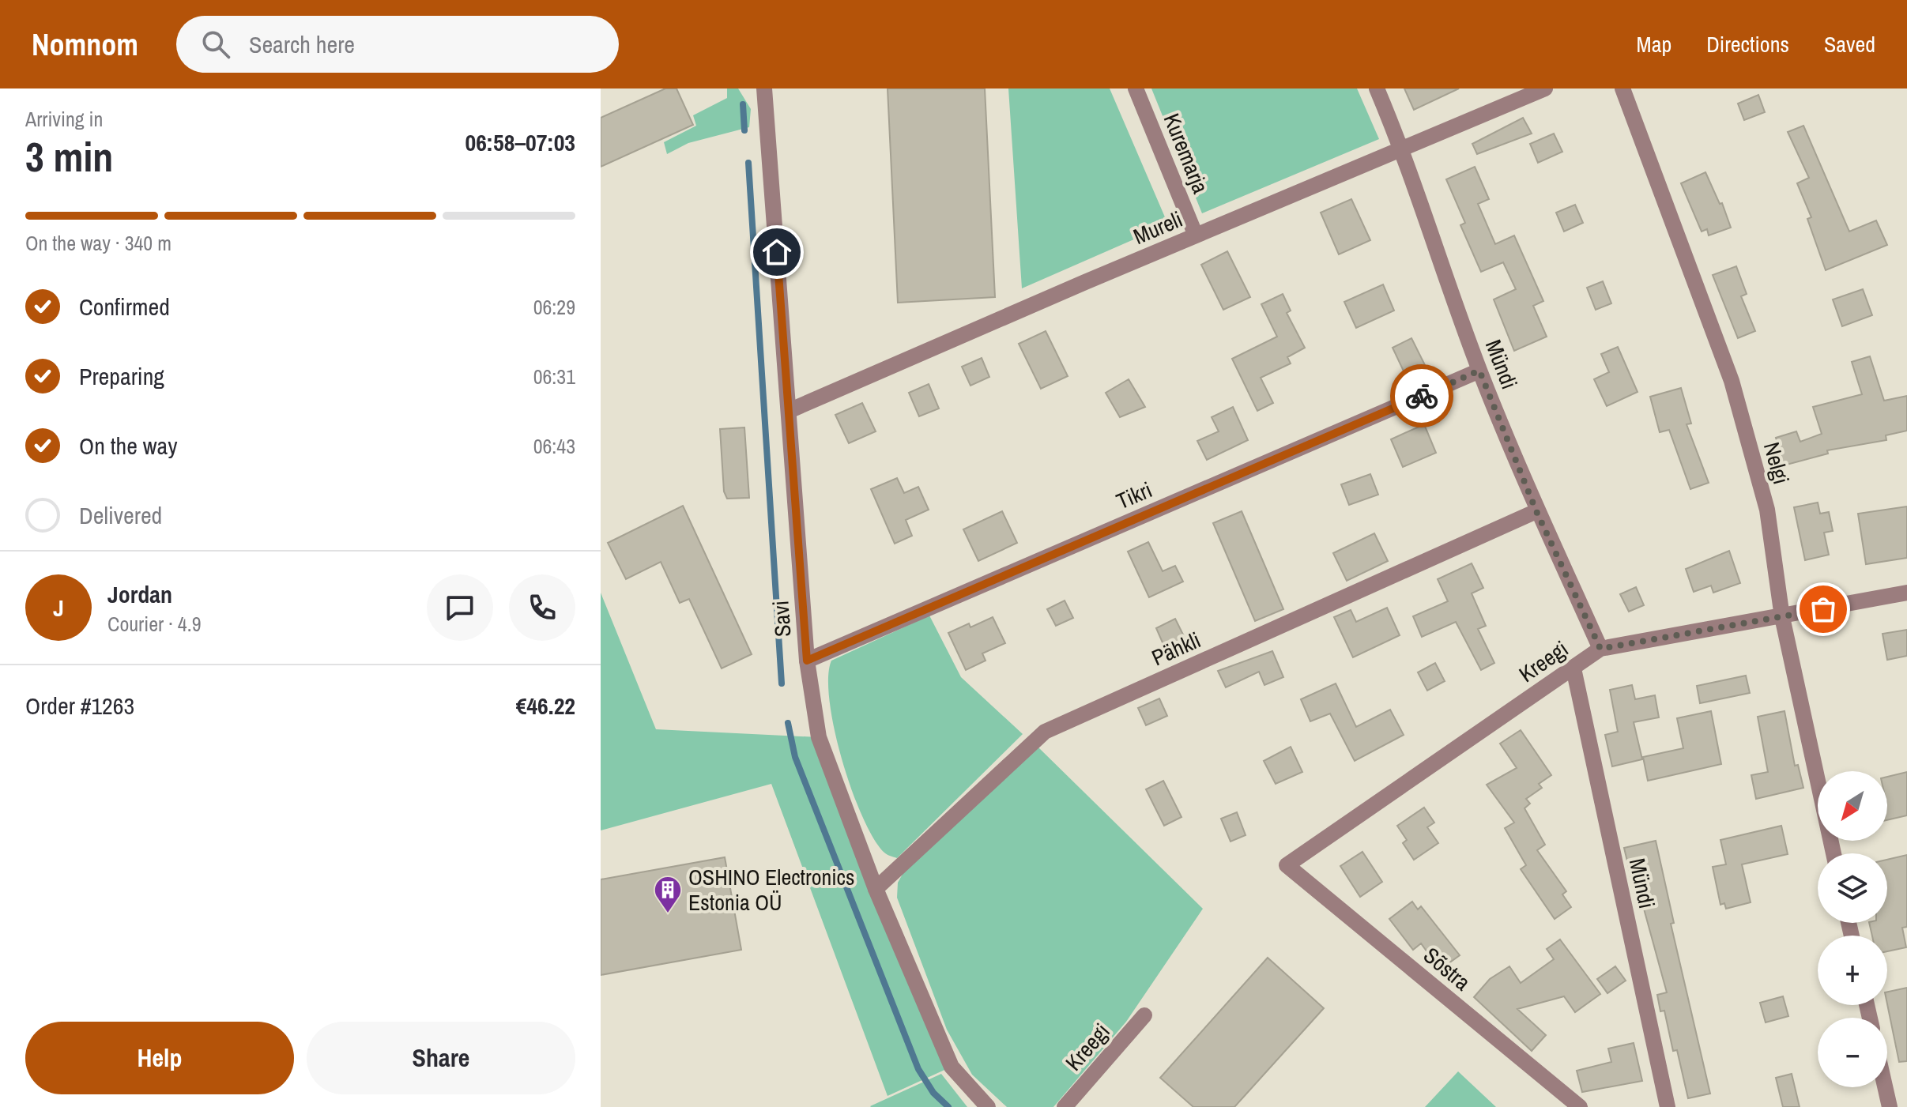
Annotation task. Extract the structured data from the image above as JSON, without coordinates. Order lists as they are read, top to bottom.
{
  "streets": {
    "street": [
      "Kuremarja",
      "Mureli",
      "Mündi",
      "Nelgi",
      "Tikri",
      "Savi",
      "Pähkli",
      "Kreegi",
      "Sõstra"
    ]
  },
  "crossings": [
    ["Kuremarja", "Mureli"],
    ["Mureli", "Mündi"],
    ["Mureli", "Savi"],
    ["Mündi", "Tikri"],
    ["Mündi", "Pähkli"],
    ["Mündi", "Kreegi"],
    ["Nelgi", "Kreegi"],
    ["Tikri", "Savi"],
    ["Savi", "Pähkli"],
    ["Kreegi", "Sõstra"]
  ],
  "places": {
    "building": ["OSHINO Electronics Estonia OÜ"]
  },
  "north": "bottom left",
  "page": {
    "header": "Nomnom",
    "search": "Search here",
    "nav": ["Map", "Directions", "Saved"],
    "heading": ["3 min", "Arriving in", "06:58–07:03"],
    "panel": [
      "Jordan",
      "Courier · 4.9",
      "Order #1263",
      "€46.22"
    ],
    "bar": "On the way · 340 m",
    "list": [
      ["Confirmed", "06:29"],
      ["Preparing", "06:31"],
      ["On the way", "06:43"],
      "Delivered"
    ],
    "round": "J",
    "map_buttons": ["+", "−"],
    "buttons": ["Help", "Share"]
  }
}
